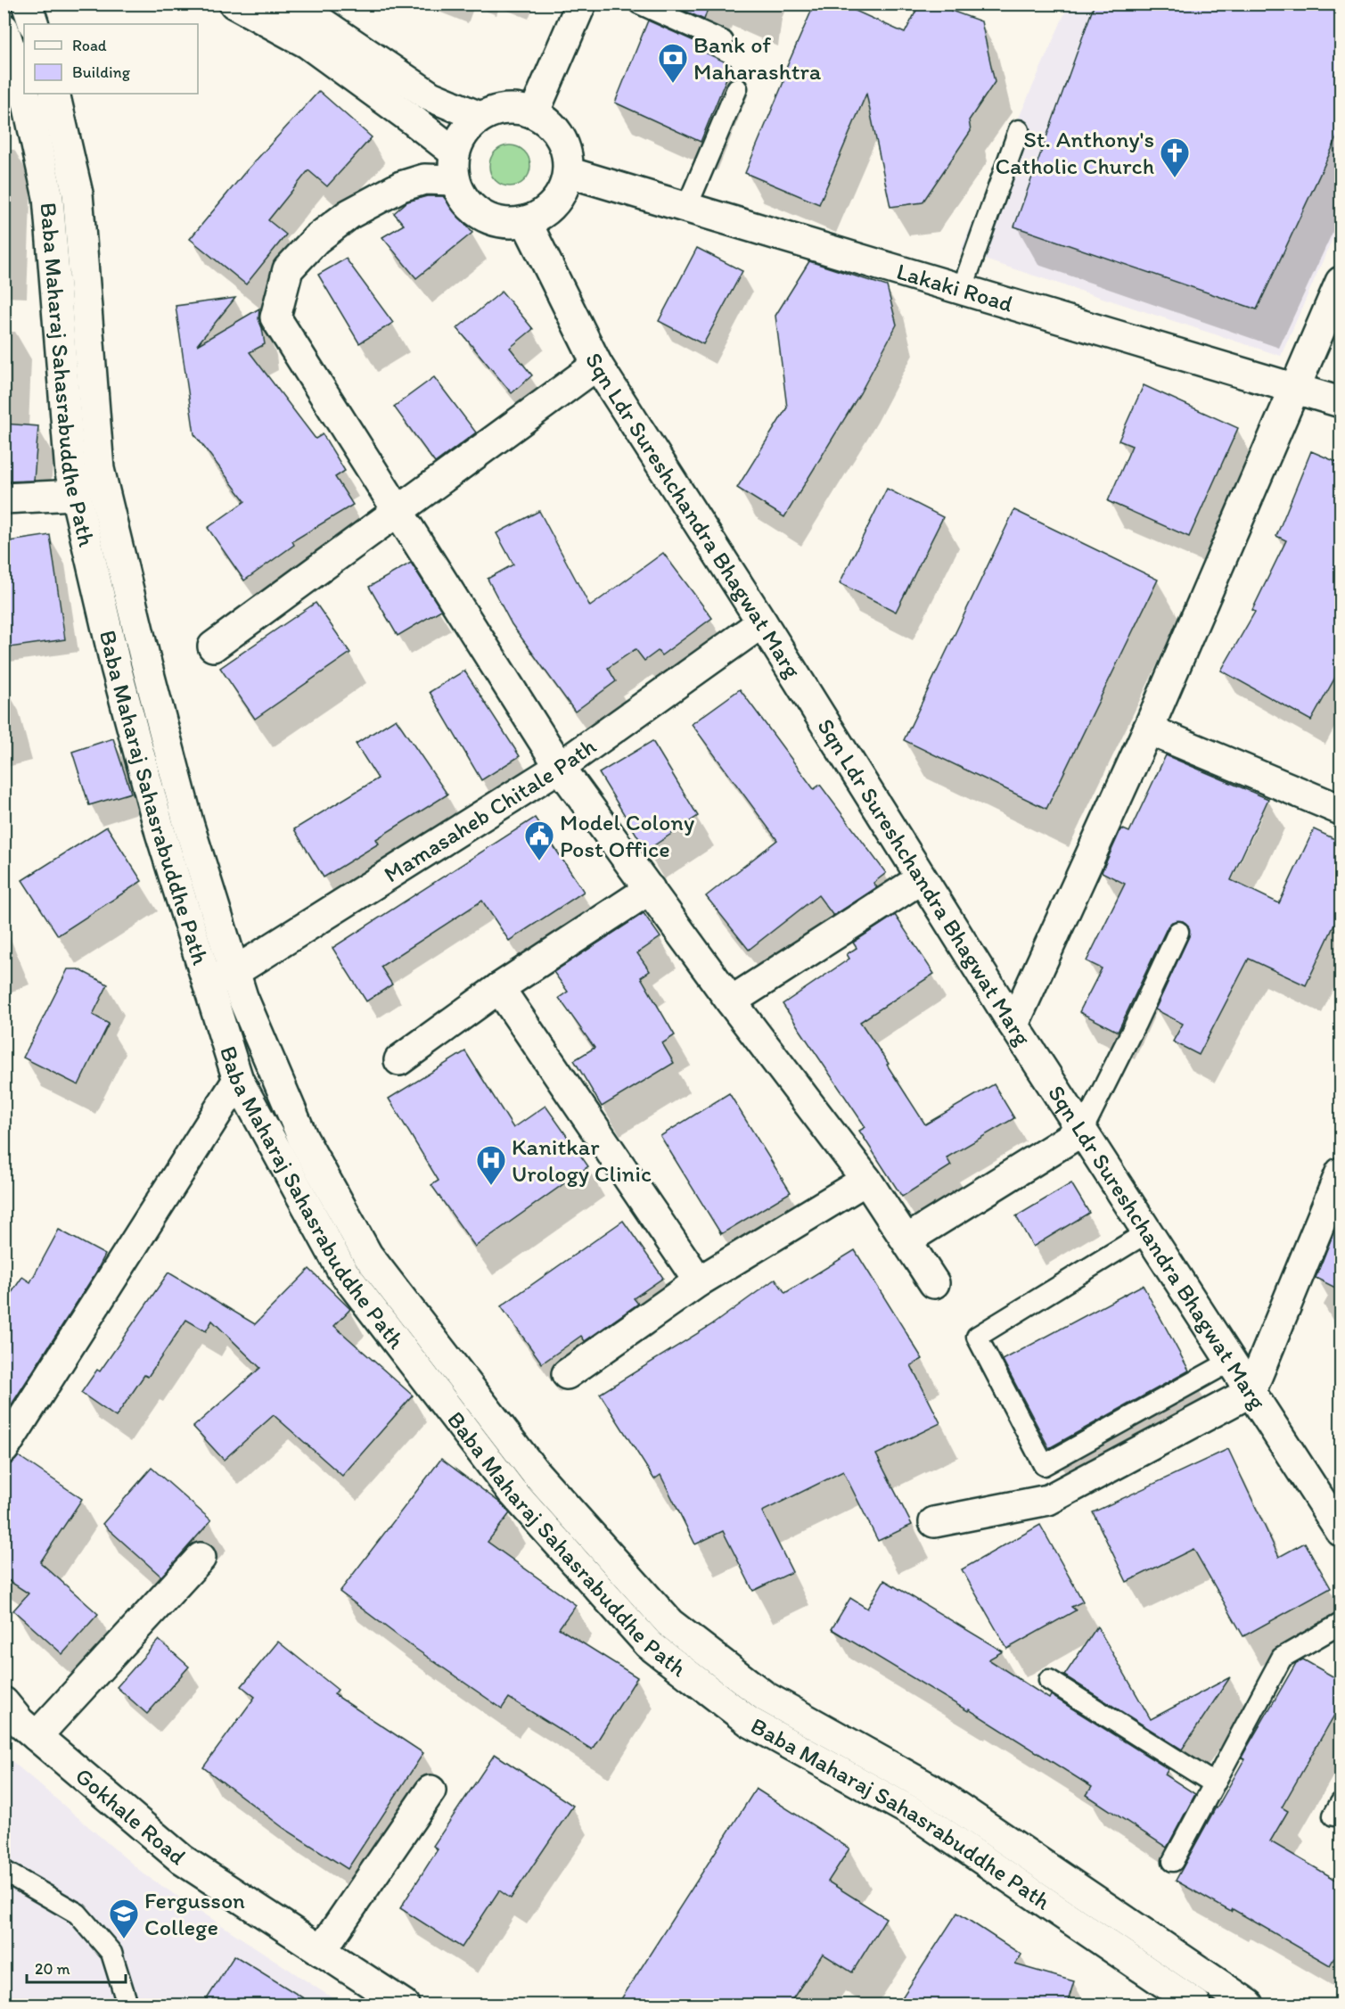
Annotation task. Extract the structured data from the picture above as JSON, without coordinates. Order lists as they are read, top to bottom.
{
  "streets": {
    "street": [
      "Lakaki Road",
      "Baba Maharaj Sahasrabuddhe Path",
      "Sqn Ldr Sureshchandra Bhagwat Marg",
      "Mamasaheb Chitale Path",
      "Gokhale Road"
    ]
  },
  "crossings": [
    ["Lakaki Road", "Sqn Ldr Sureshchandra Bhagwat Marg"],
    ["Baba Maharaj Sahasrabuddhe Path", "Mamasaheb Chitale Path"],
    ["Sqn Ldr Sureshchandra Bhagwat Marg", "Mamasaheb Chitale Path"]
  ],
  "places": {
    "bank": ["Bank of Maharashtra"],
    "church": ["St. Anthony's Catholic Church"],
    "public building": ["Model Colony Post Office"],
    "hospital": ["Kanitkar Urology Clinic"],
    "school or university": ["Fergusson College"]
  },
  "legend": ["Road", "Building"],
  "scale_bar": "20 m"
}
